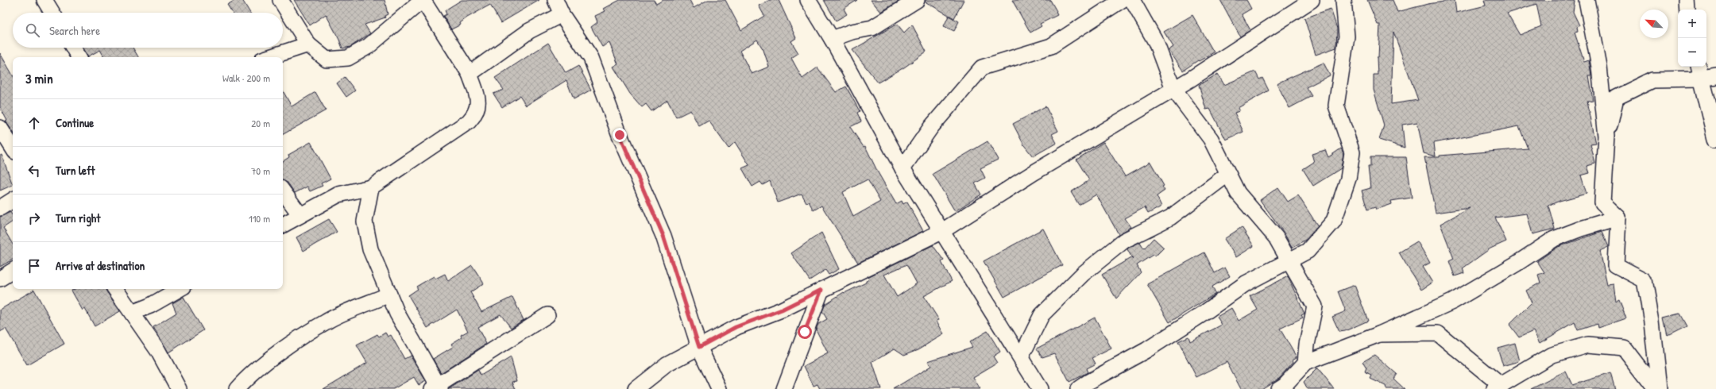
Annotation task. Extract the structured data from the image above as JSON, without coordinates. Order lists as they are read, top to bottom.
{
  "north": "top left",
  "page": {
    "map_buttons": ["+", "−"],
    "search": "Search here",
    "heading": ["3 min", "Walk · 200 m"],
    "list": [
      ["Continue", "20 m"],
      ["Turn left", "70 m"],
      ["Turn right", "110 m"],
      "Arrive at destination"
    ]
  }
}
